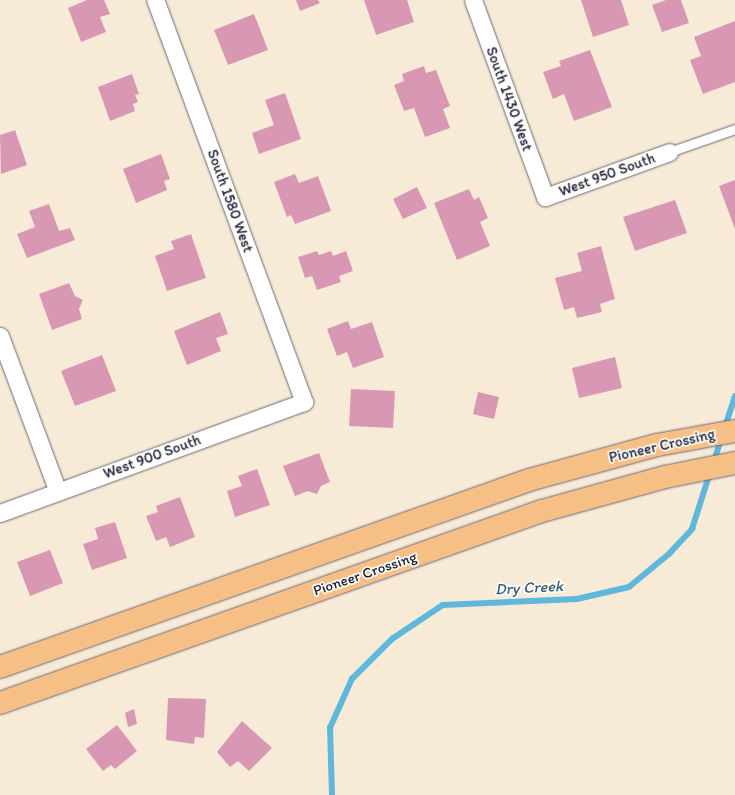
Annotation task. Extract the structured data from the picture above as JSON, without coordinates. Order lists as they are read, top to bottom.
{
  "streets": {
    "highway": ["Pioneer Crossing"],
    "street": [
      "South 1430 West",
      "West 950 South",
      "South 1580 West",
      "West 900 South"
    ]
  },
  "crossings": [
    ["South 1430 West", "West 950 South"],
    ["South 1580 West", "West 900 South"]
  ],
  "water": ["Dry Creek"]
}
